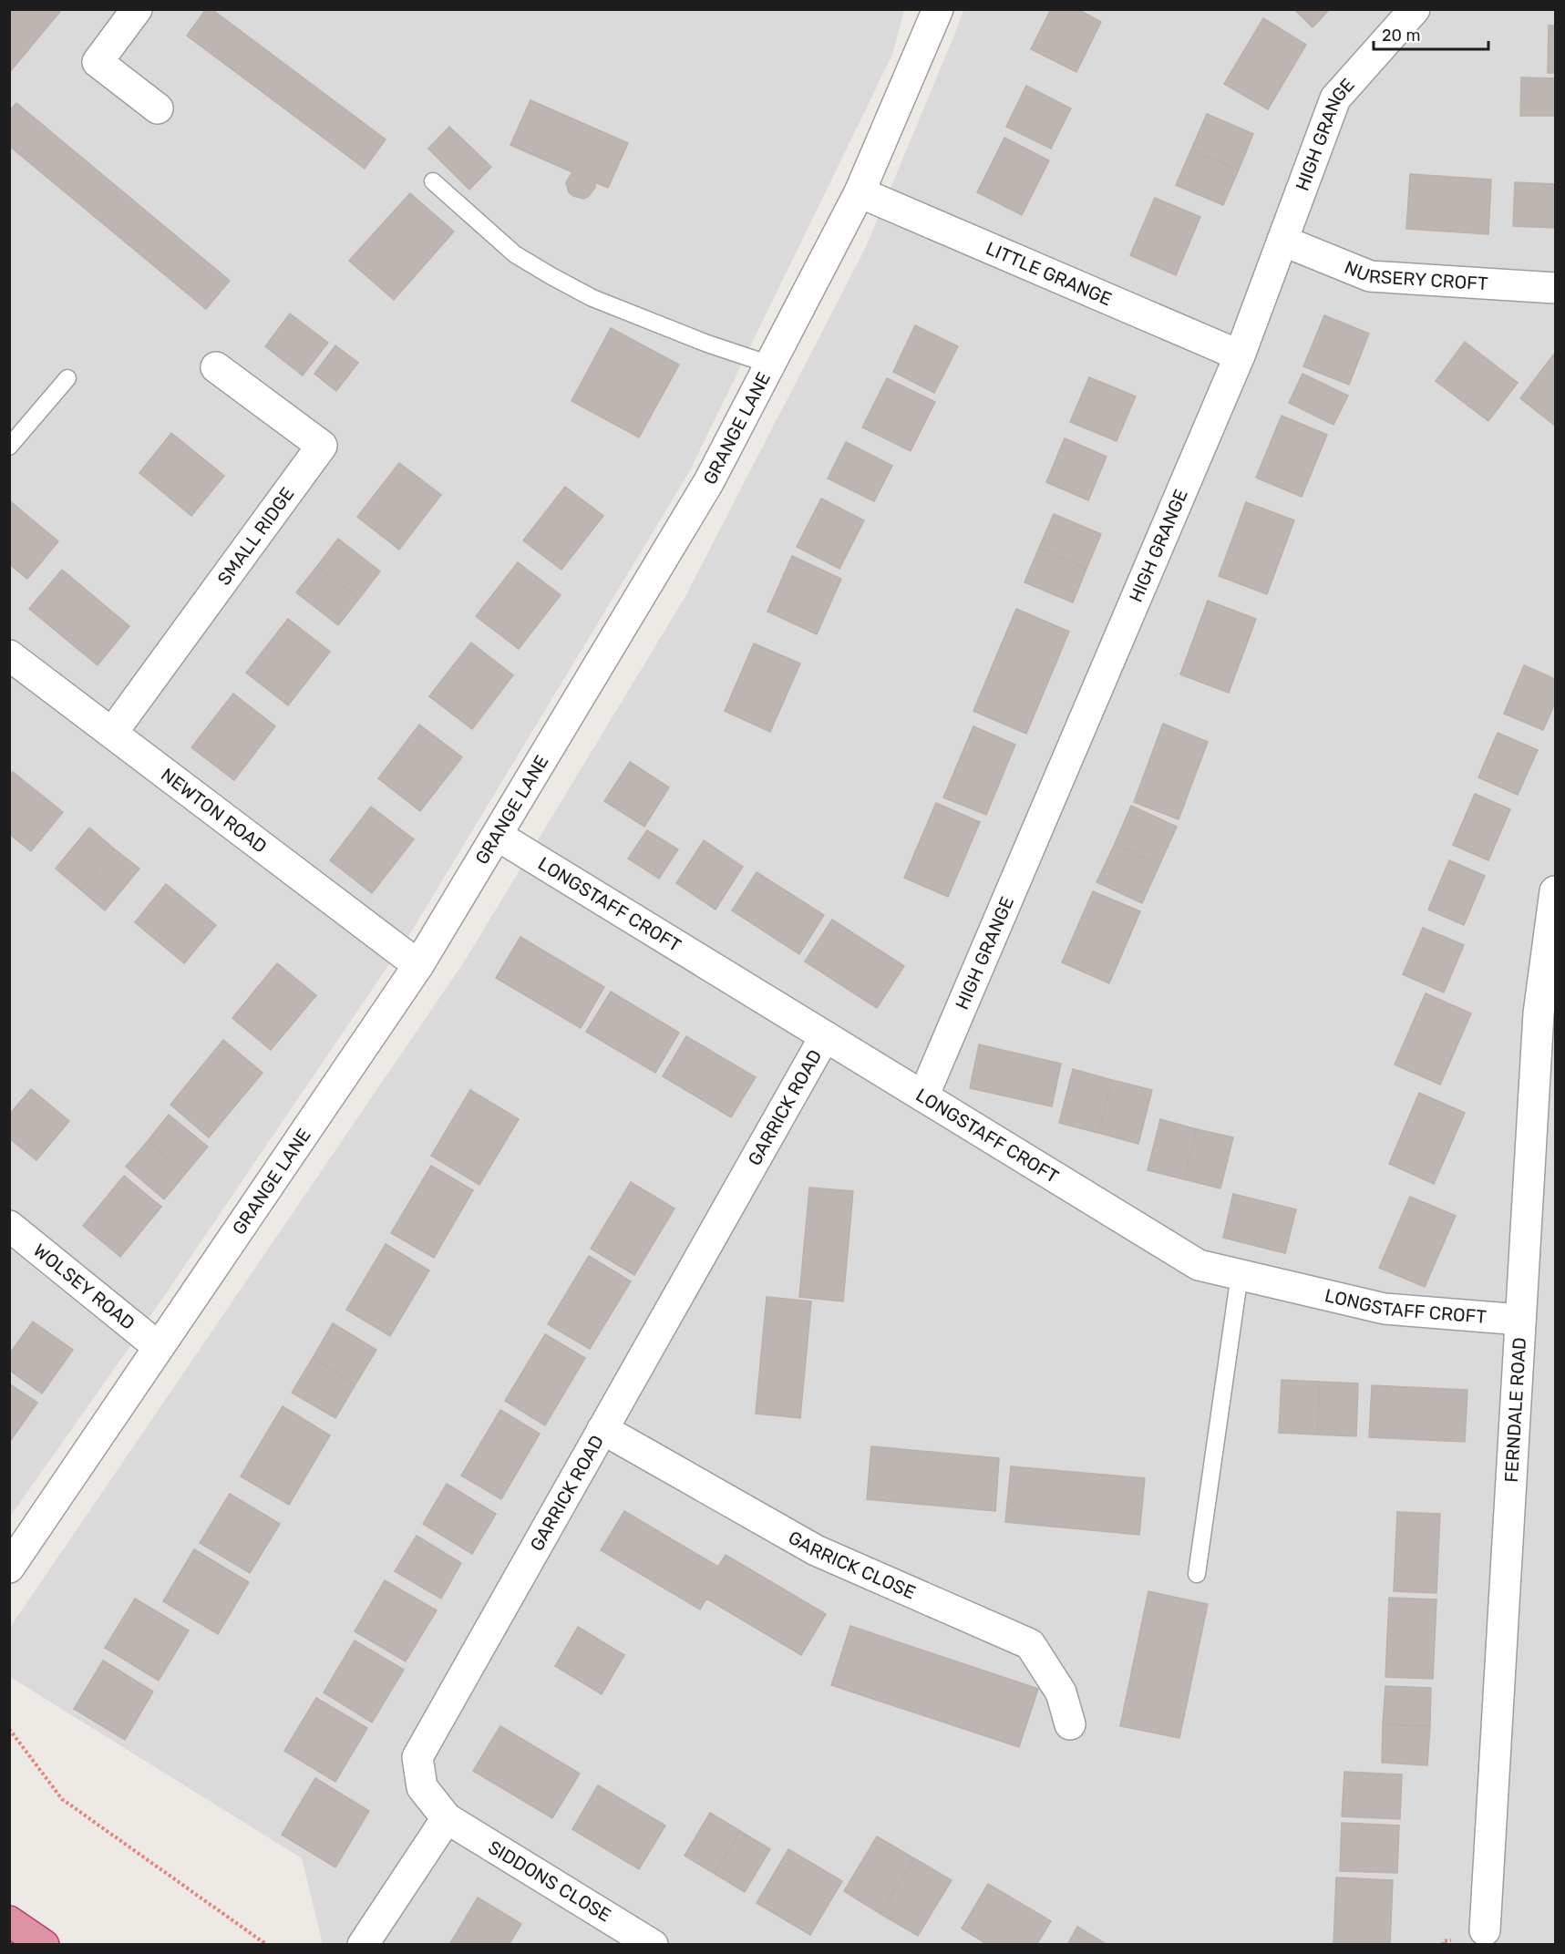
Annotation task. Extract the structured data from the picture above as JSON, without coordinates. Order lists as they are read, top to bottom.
{
  "streets": {
    "street": [
      "HIGH GRANGE",
      "NURSERY CROFT",
      "LITTLE GRANGE",
      "GRANGE LANE",
      "SMALL RIDGE",
      "NEWTON ROAD",
      "LONGSTAFF CROFT",
      "GARRICK ROAD",
      "WOLSEY ROAD",
      "FERNDALE ROAD",
      "GARRICK CLOSE",
      "SIDDONS CLOSE"
    ]
  },
  "crossings": [
    ["HIGH GRANGE", "NURSERY CROFT"],
    ["HIGH GRANGE", "LITTLE GRANGE"],
    ["HIGH GRANGE", "LONGSTAFF CROFT"],
    ["LITTLE GRANGE", "GRANGE LANE"],
    ["GRANGE LANE", "NEWTON ROAD"],
    ["GRANGE LANE", "LONGSTAFF CROFT"],
    ["GRANGE LANE", "WOLSEY ROAD"],
    ["SMALL RIDGE", "NEWTON ROAD"],
    ["LONGSTAFF CROFT", "GARRICK ROAD"],
    ["LONGSTAFF CROFT", "FERNDALE ROAD"],
    ["GARRICK ROAD", "GARRICK CLOSE"],
    ["GARRICK ROAD", "SIDDONS CLOSE"]
  ],
  "scale_bar": "20 m"
}
